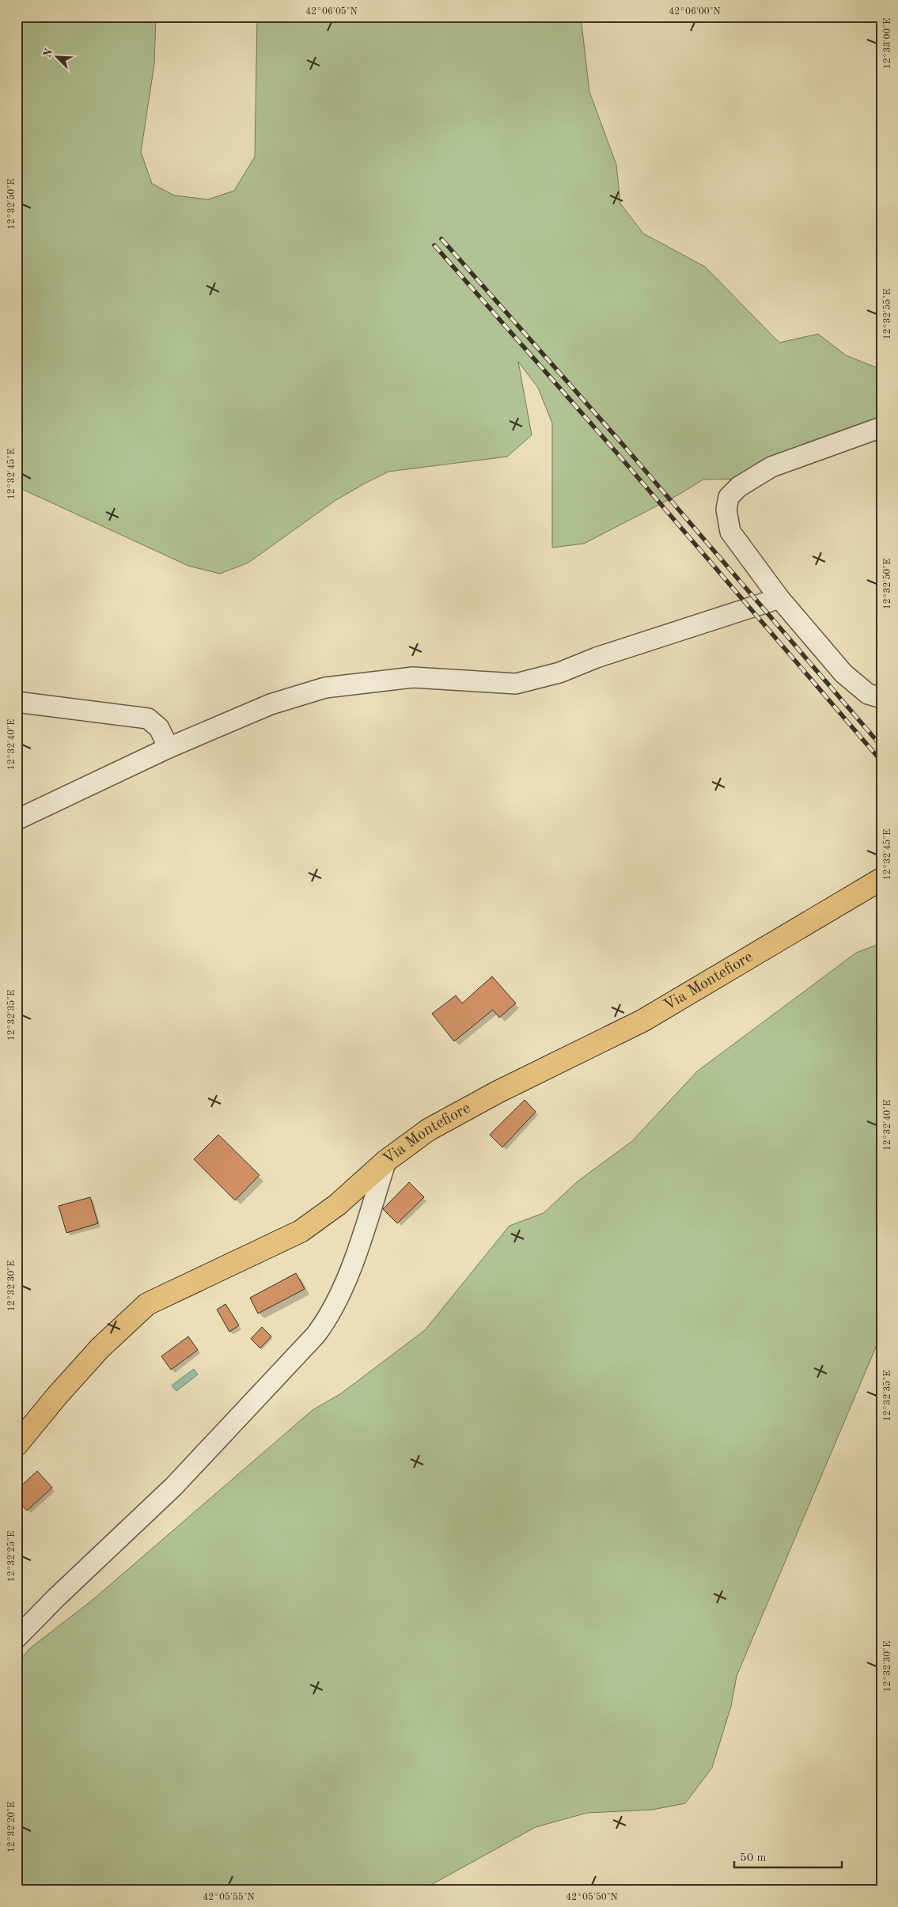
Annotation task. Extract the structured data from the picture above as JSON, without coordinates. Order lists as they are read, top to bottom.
{
  "streets": {
    "main road": ["Via Montefiore"]
  },
  "scale_bar": "50 m",
  "north": "top left",
  "coordinates": [
    "42°06'05\"N",
    "42°06'00\"N",
    "12°33'00\"E",
    "12°32'50\"E",
    "12°32'55\"E",
    "12°32'45\"E",
    "12°32'40\"E",
    "12°32'35\"E",
    "12°32'30\"E",
    "12°32'25\"E",
    "12°32'20\"E",
    "42°05'55\"N",
    "42°05'50\"N"
  ]
}
